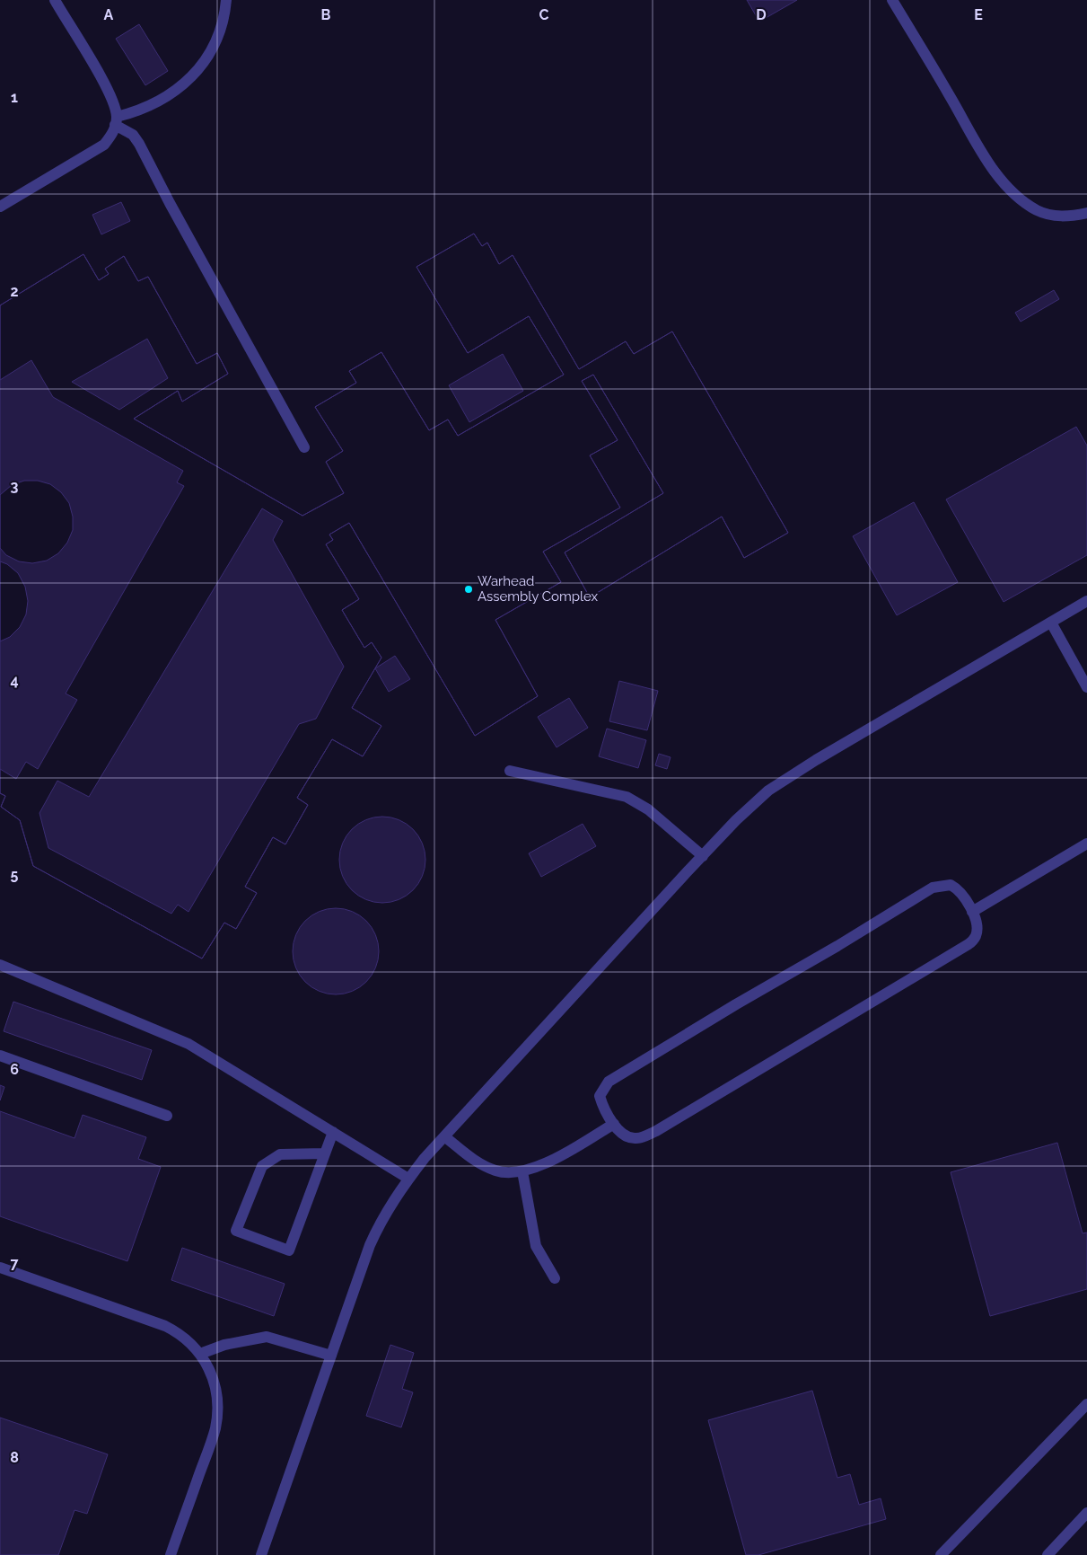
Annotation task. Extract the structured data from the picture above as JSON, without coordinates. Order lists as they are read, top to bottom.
{
  "places": ["Warhead Assembly Complex"],
  "grid": {
    "columns": [
      "A",
      "B",
      "C",
      "D",
      "E"
    ],
    "rows": [
      "1",
      "2",
      "3",
      "4",
      "5",
      "6",
      "7",
      "8"
    ]
  }
}
